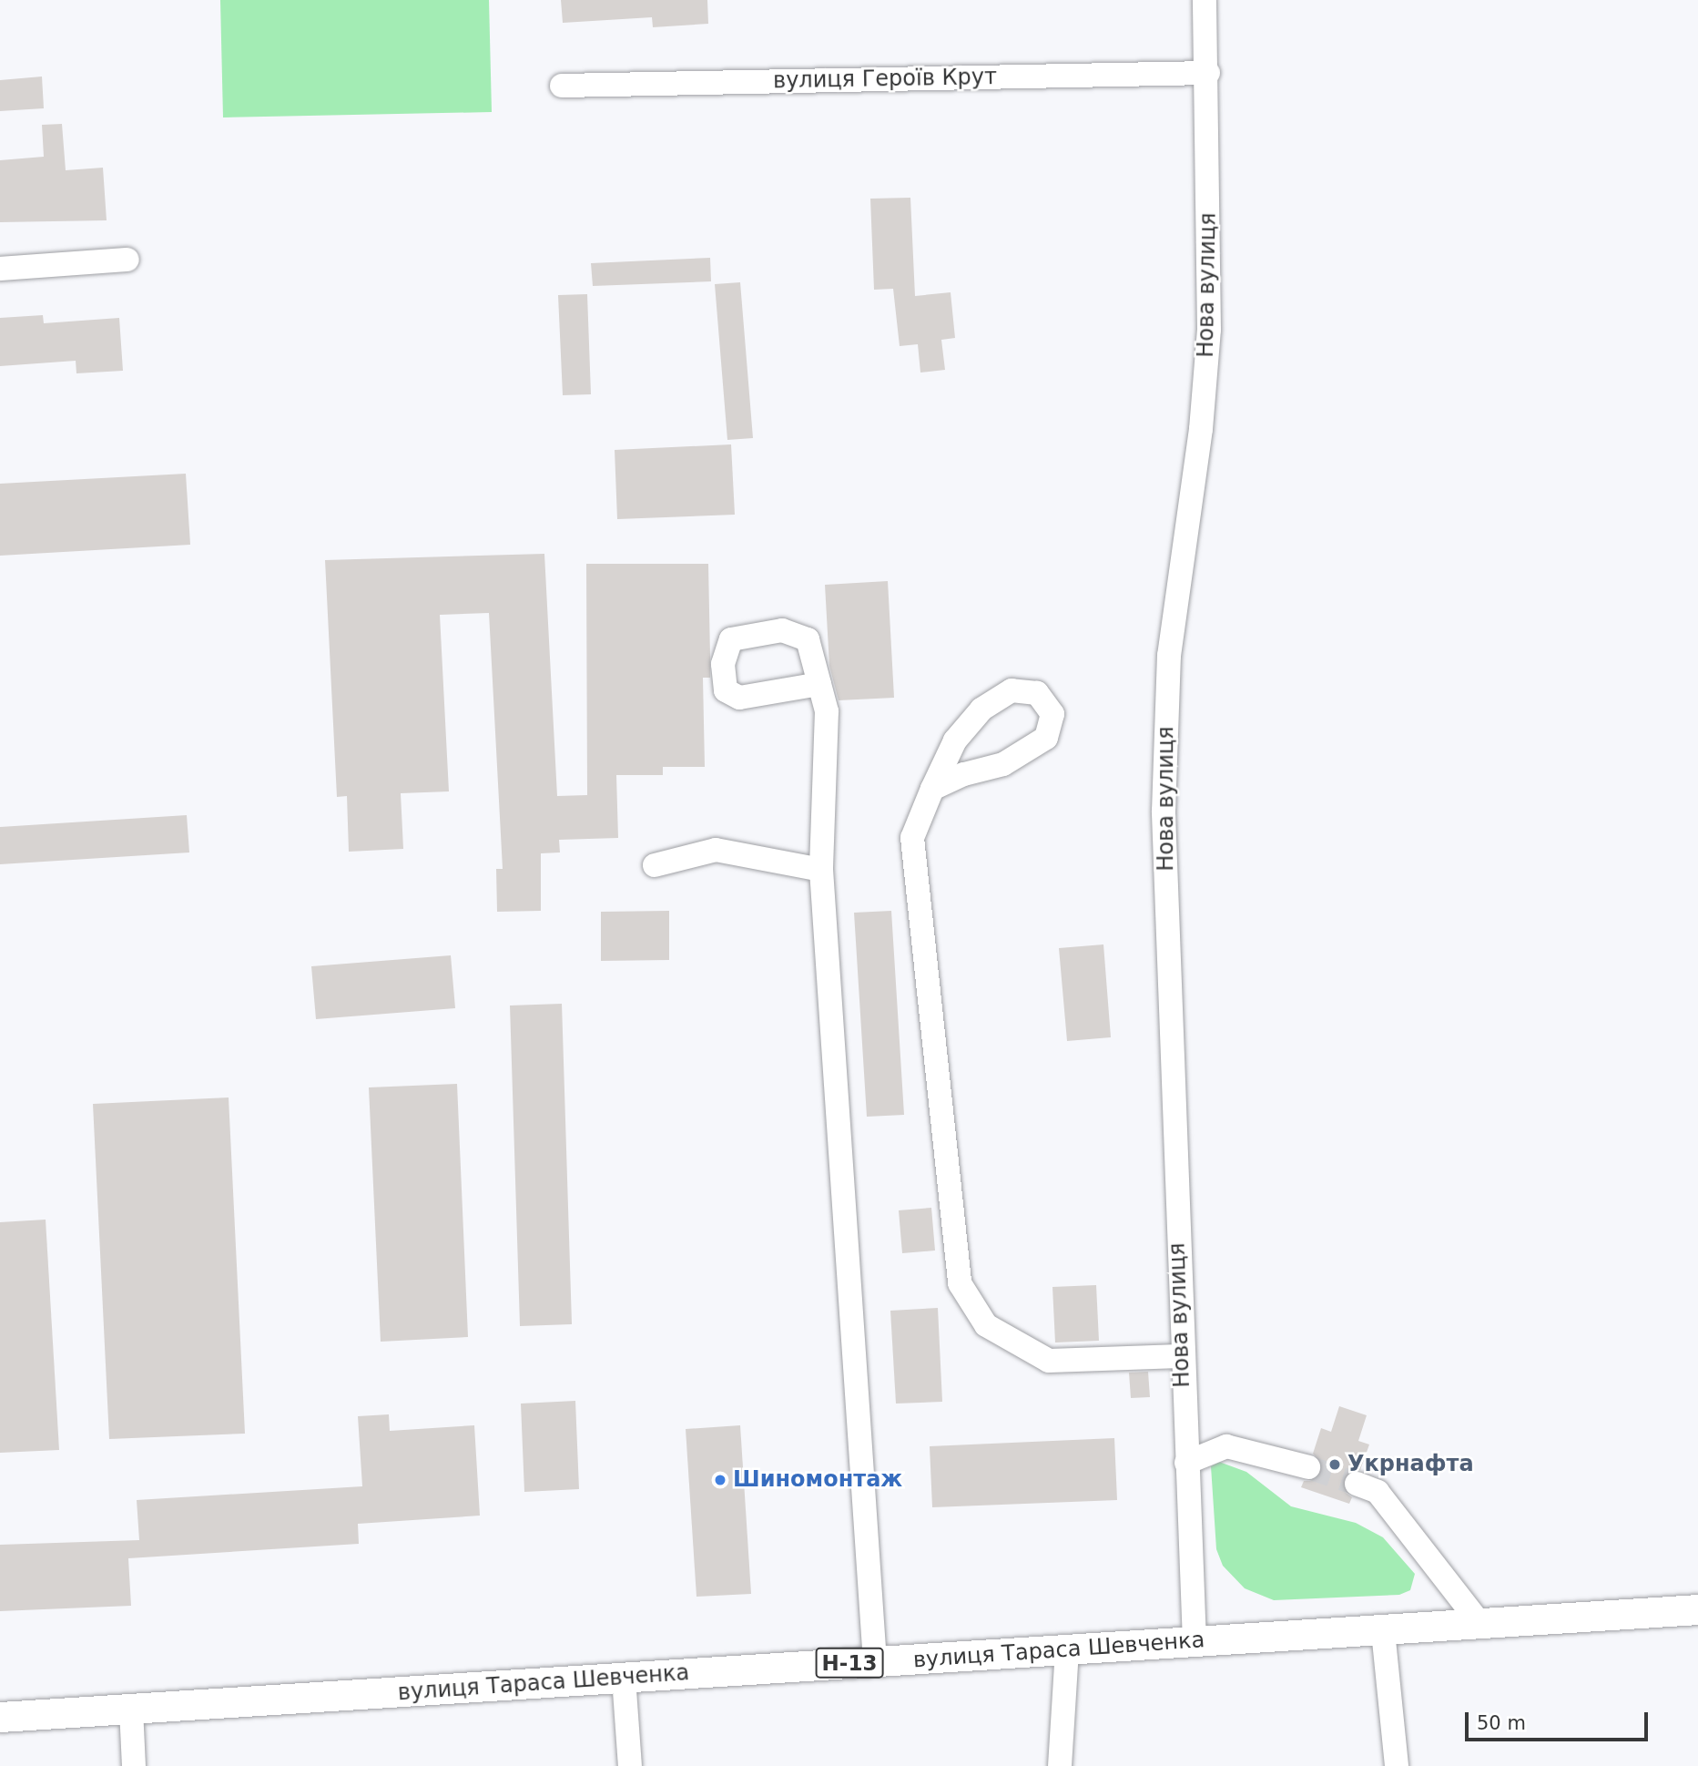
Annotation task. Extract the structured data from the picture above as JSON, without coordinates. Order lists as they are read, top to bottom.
{
  "streets": {
    "main road": ["вулиця Тараса Шевченка", "Н-13"],
    "street": ["вулиця Героїв Крут", "Нова вулиця"]
  },
  "crossings": [
    ["вулиця Героїв Крут", "Нова вулиця"],
    ["Нова вулиця", "вулиця Тараса Шевченка"]
  ],
  "places": ["Укрнафта", "Шиномонтаж"],
  "scale_bar": "50 m"
}
